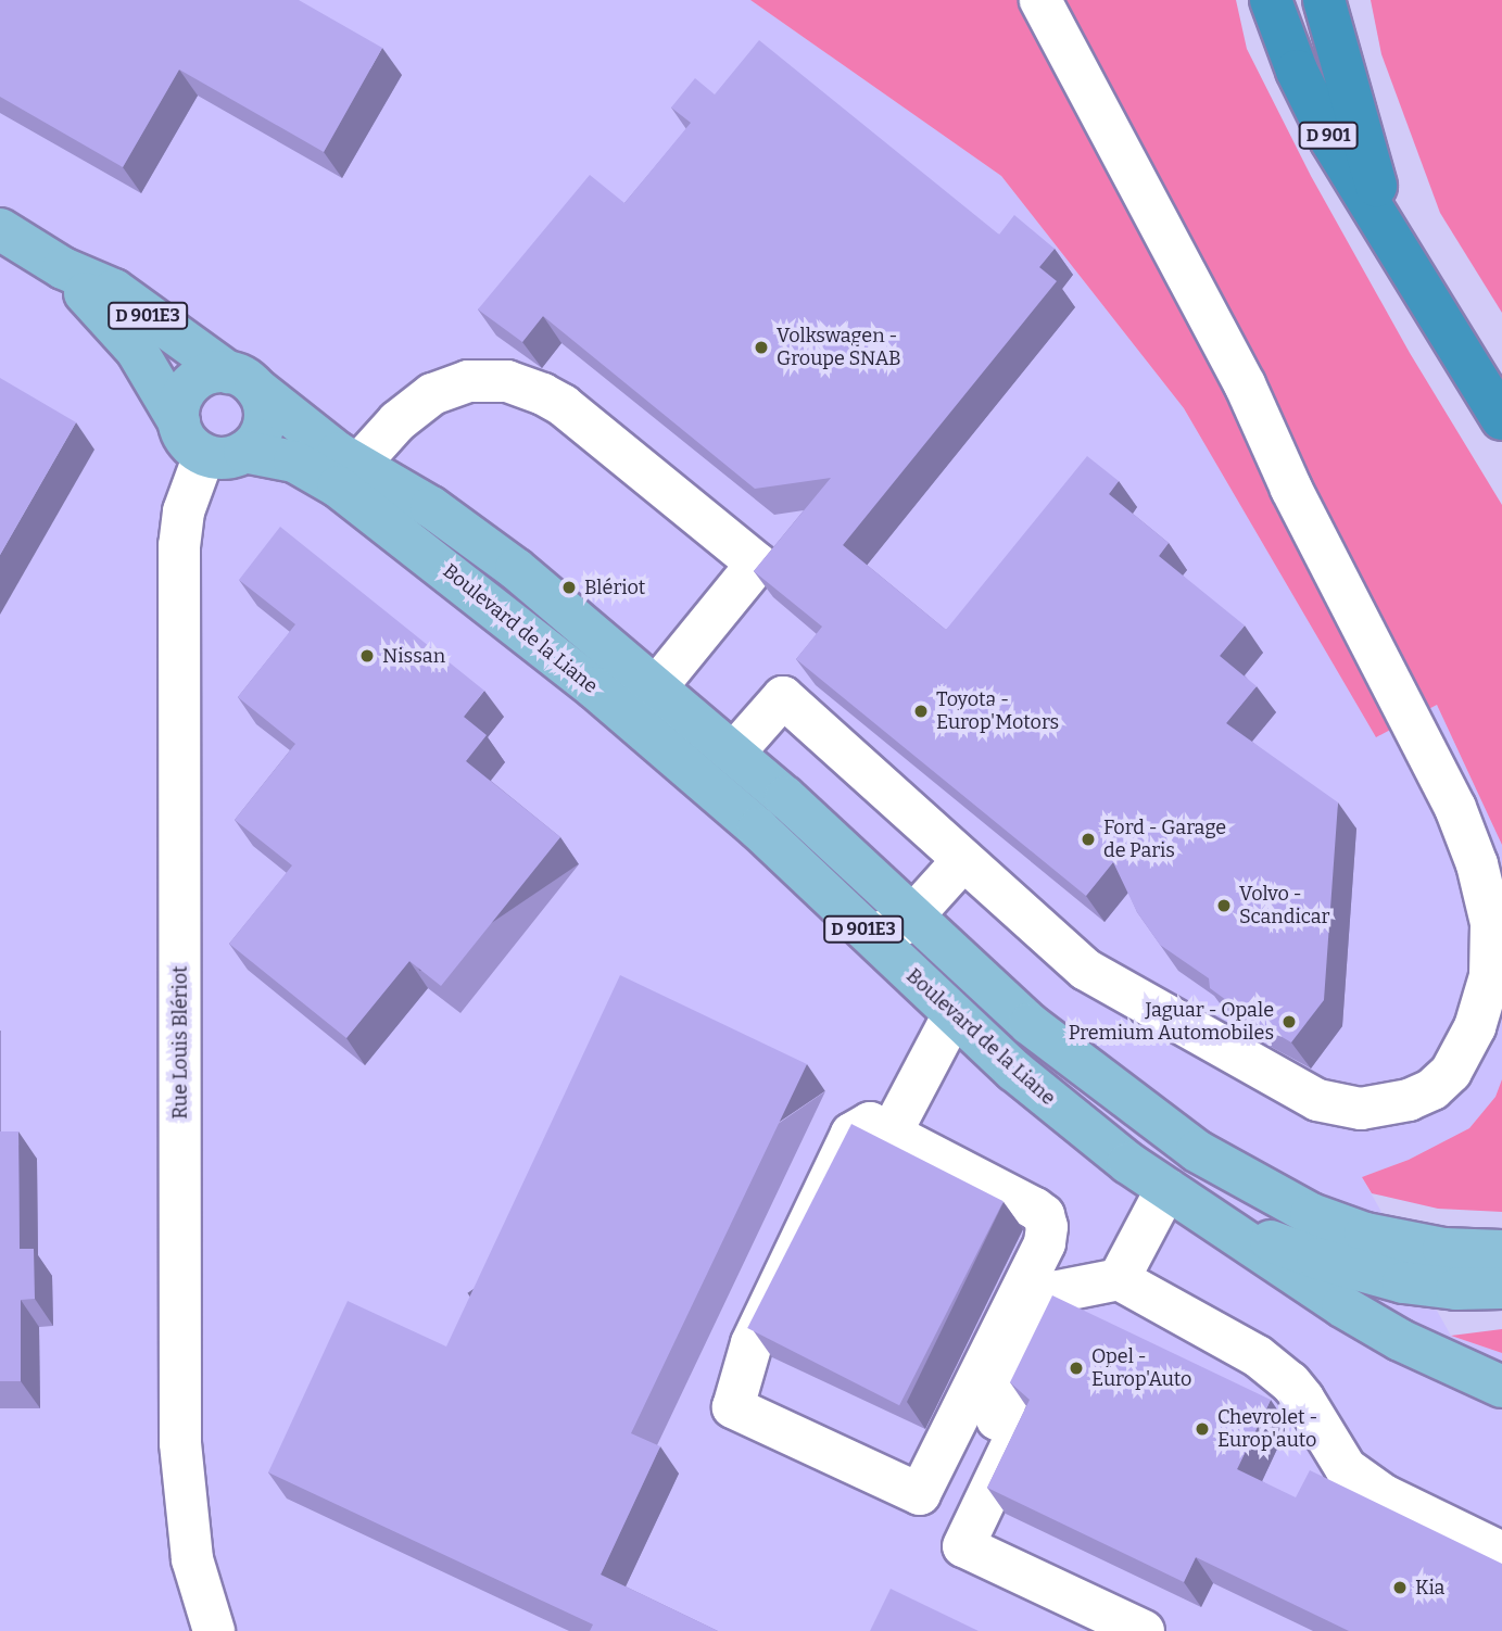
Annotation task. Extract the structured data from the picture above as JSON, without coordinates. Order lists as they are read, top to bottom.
{
  "streets": {
    "highway": ["D 901"],
    "main road": ["D 901E3", "Boulevard de la Liane"],
    "street": ["Rue Louis Blériot"]
  },
  "crossings": [
    ["D 901E3", "Boulevard de la Liane"],
    ["D 901E3", "Rue Louis Blériot"],
    ["Boulevard de la Liane", "Rue Louis Blériot"]
  ],
  "places": [
    "Volkswagen - Groupe SNAB",
    "Blériot",
    "Nissan",
    "Toyota - Europ'Motors",
    "Ford - Garage de Paris",
    "Volvo - Scandicar",
    "Jaguar - Opale Premium Automobiles",
    "Opel - Europ'Auto",
    "Chevrolet - Europ'auto",
    "Kia"
  ]
}
